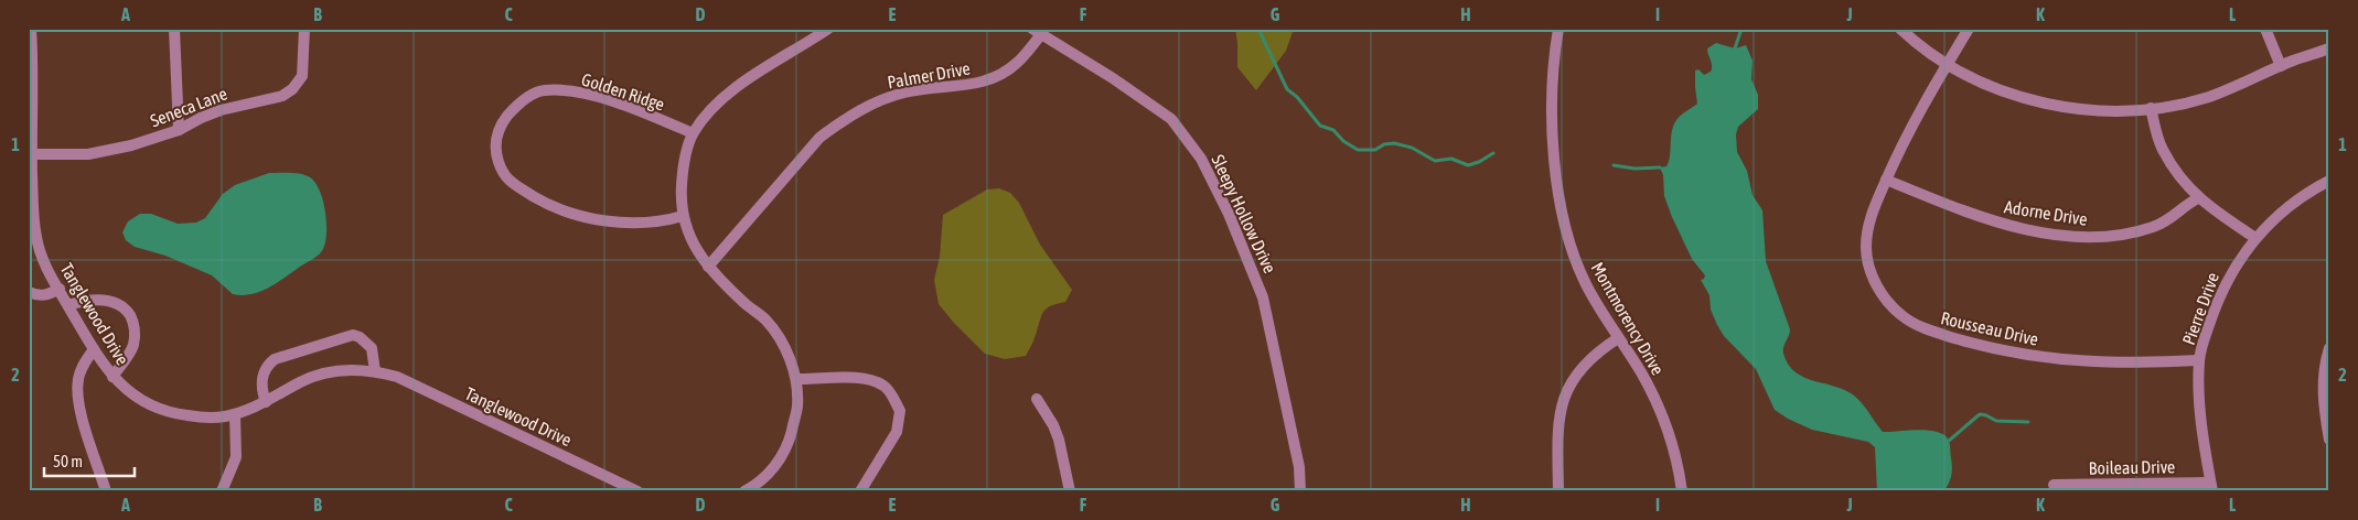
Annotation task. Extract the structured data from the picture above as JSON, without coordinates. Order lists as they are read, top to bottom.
{
  "streets": {
    "street": [
      "Palmer Drive",
      "Golden Ridge",
      "Seneca Lane",
      "Adorne Drive",
      "Sleepy Hollow Drive",
      "Pierre Drive",
      "Tanglewood Drive",
      "Montmorency Drive",
      "Rousseau Drive",
      "Boileau Drive"
    ]
  },
  "crossings": [
    ["Palmer Drive", "Sleepy Hollow Drive"],
    ["Seneca Lane", "Tanglewood Drive"],
    ["Adorne Drive", "Rousseau Drive"],
    ["Pierre Drive", "Rousseau Drive"],
    ["Pierre Drive", "Boileau Drive"]
  ],
  "scale_bar": "50 m",
  "grid": {
    "columns": [
      "A",
      "B",
      "C",
      "D",
      "E",
      "F",
      "G",
      "H",
      "I",
      "J",
      "K",
      "L"
    ],
    "rows": ["1", "2"]
  }
}
